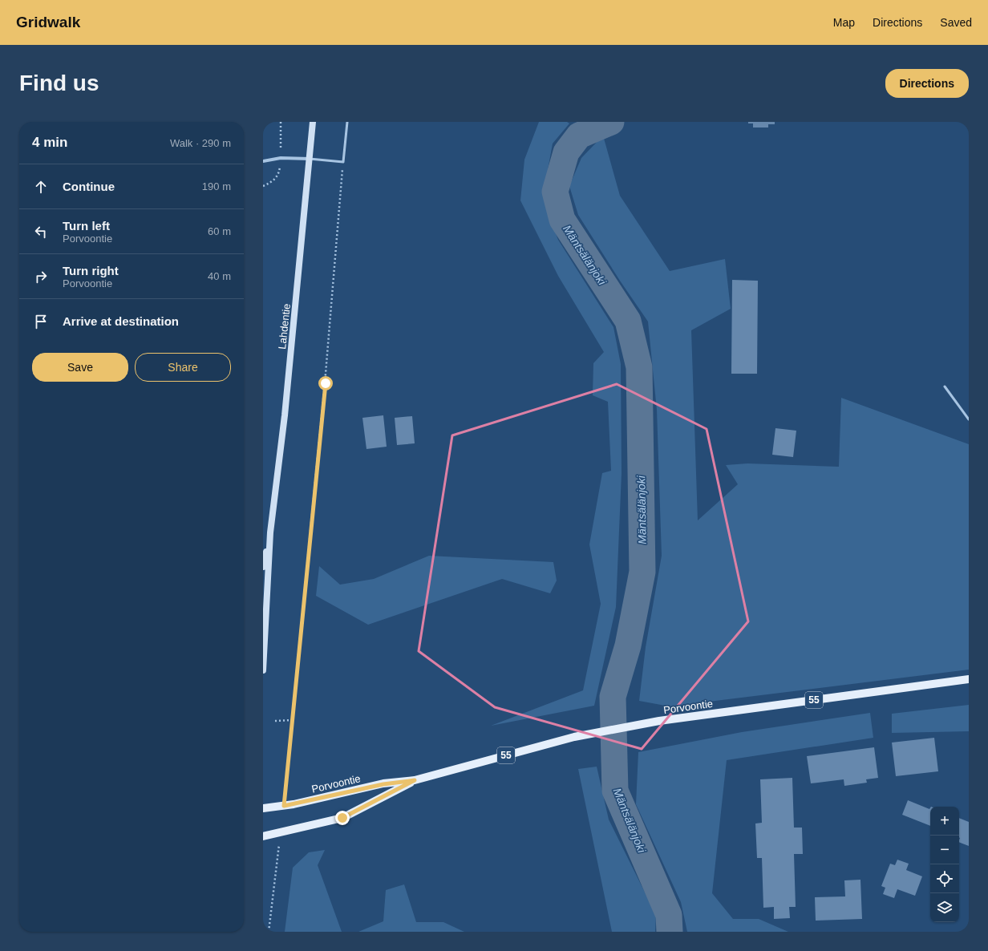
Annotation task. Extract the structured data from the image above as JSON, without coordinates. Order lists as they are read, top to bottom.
{
  "streets": {
    "main road": ["Lahdentie", "55", "Porvoontie"]
  },
  "water": ["Mäntsälänjoki"],
  "page": {
    "header": "Gridwalk",
    "nav": ["Map", "Directions", "Saved"],
    "buttons": [
      "Directions",
      ["Save", "Share"]
    ],
    "title": "Find us",
    "heading": ["4 min", "Walk · 290 m"],
    "list": [
      ["Continue", "190 m"],
      ["Turn left", "Porvoontie", "60 m"],
      ["Turn right", "Porvoontie", "40 m"],
      "Arrive at destination"
    ],
    "map_buttons": ["+", "−"]
  }
}
